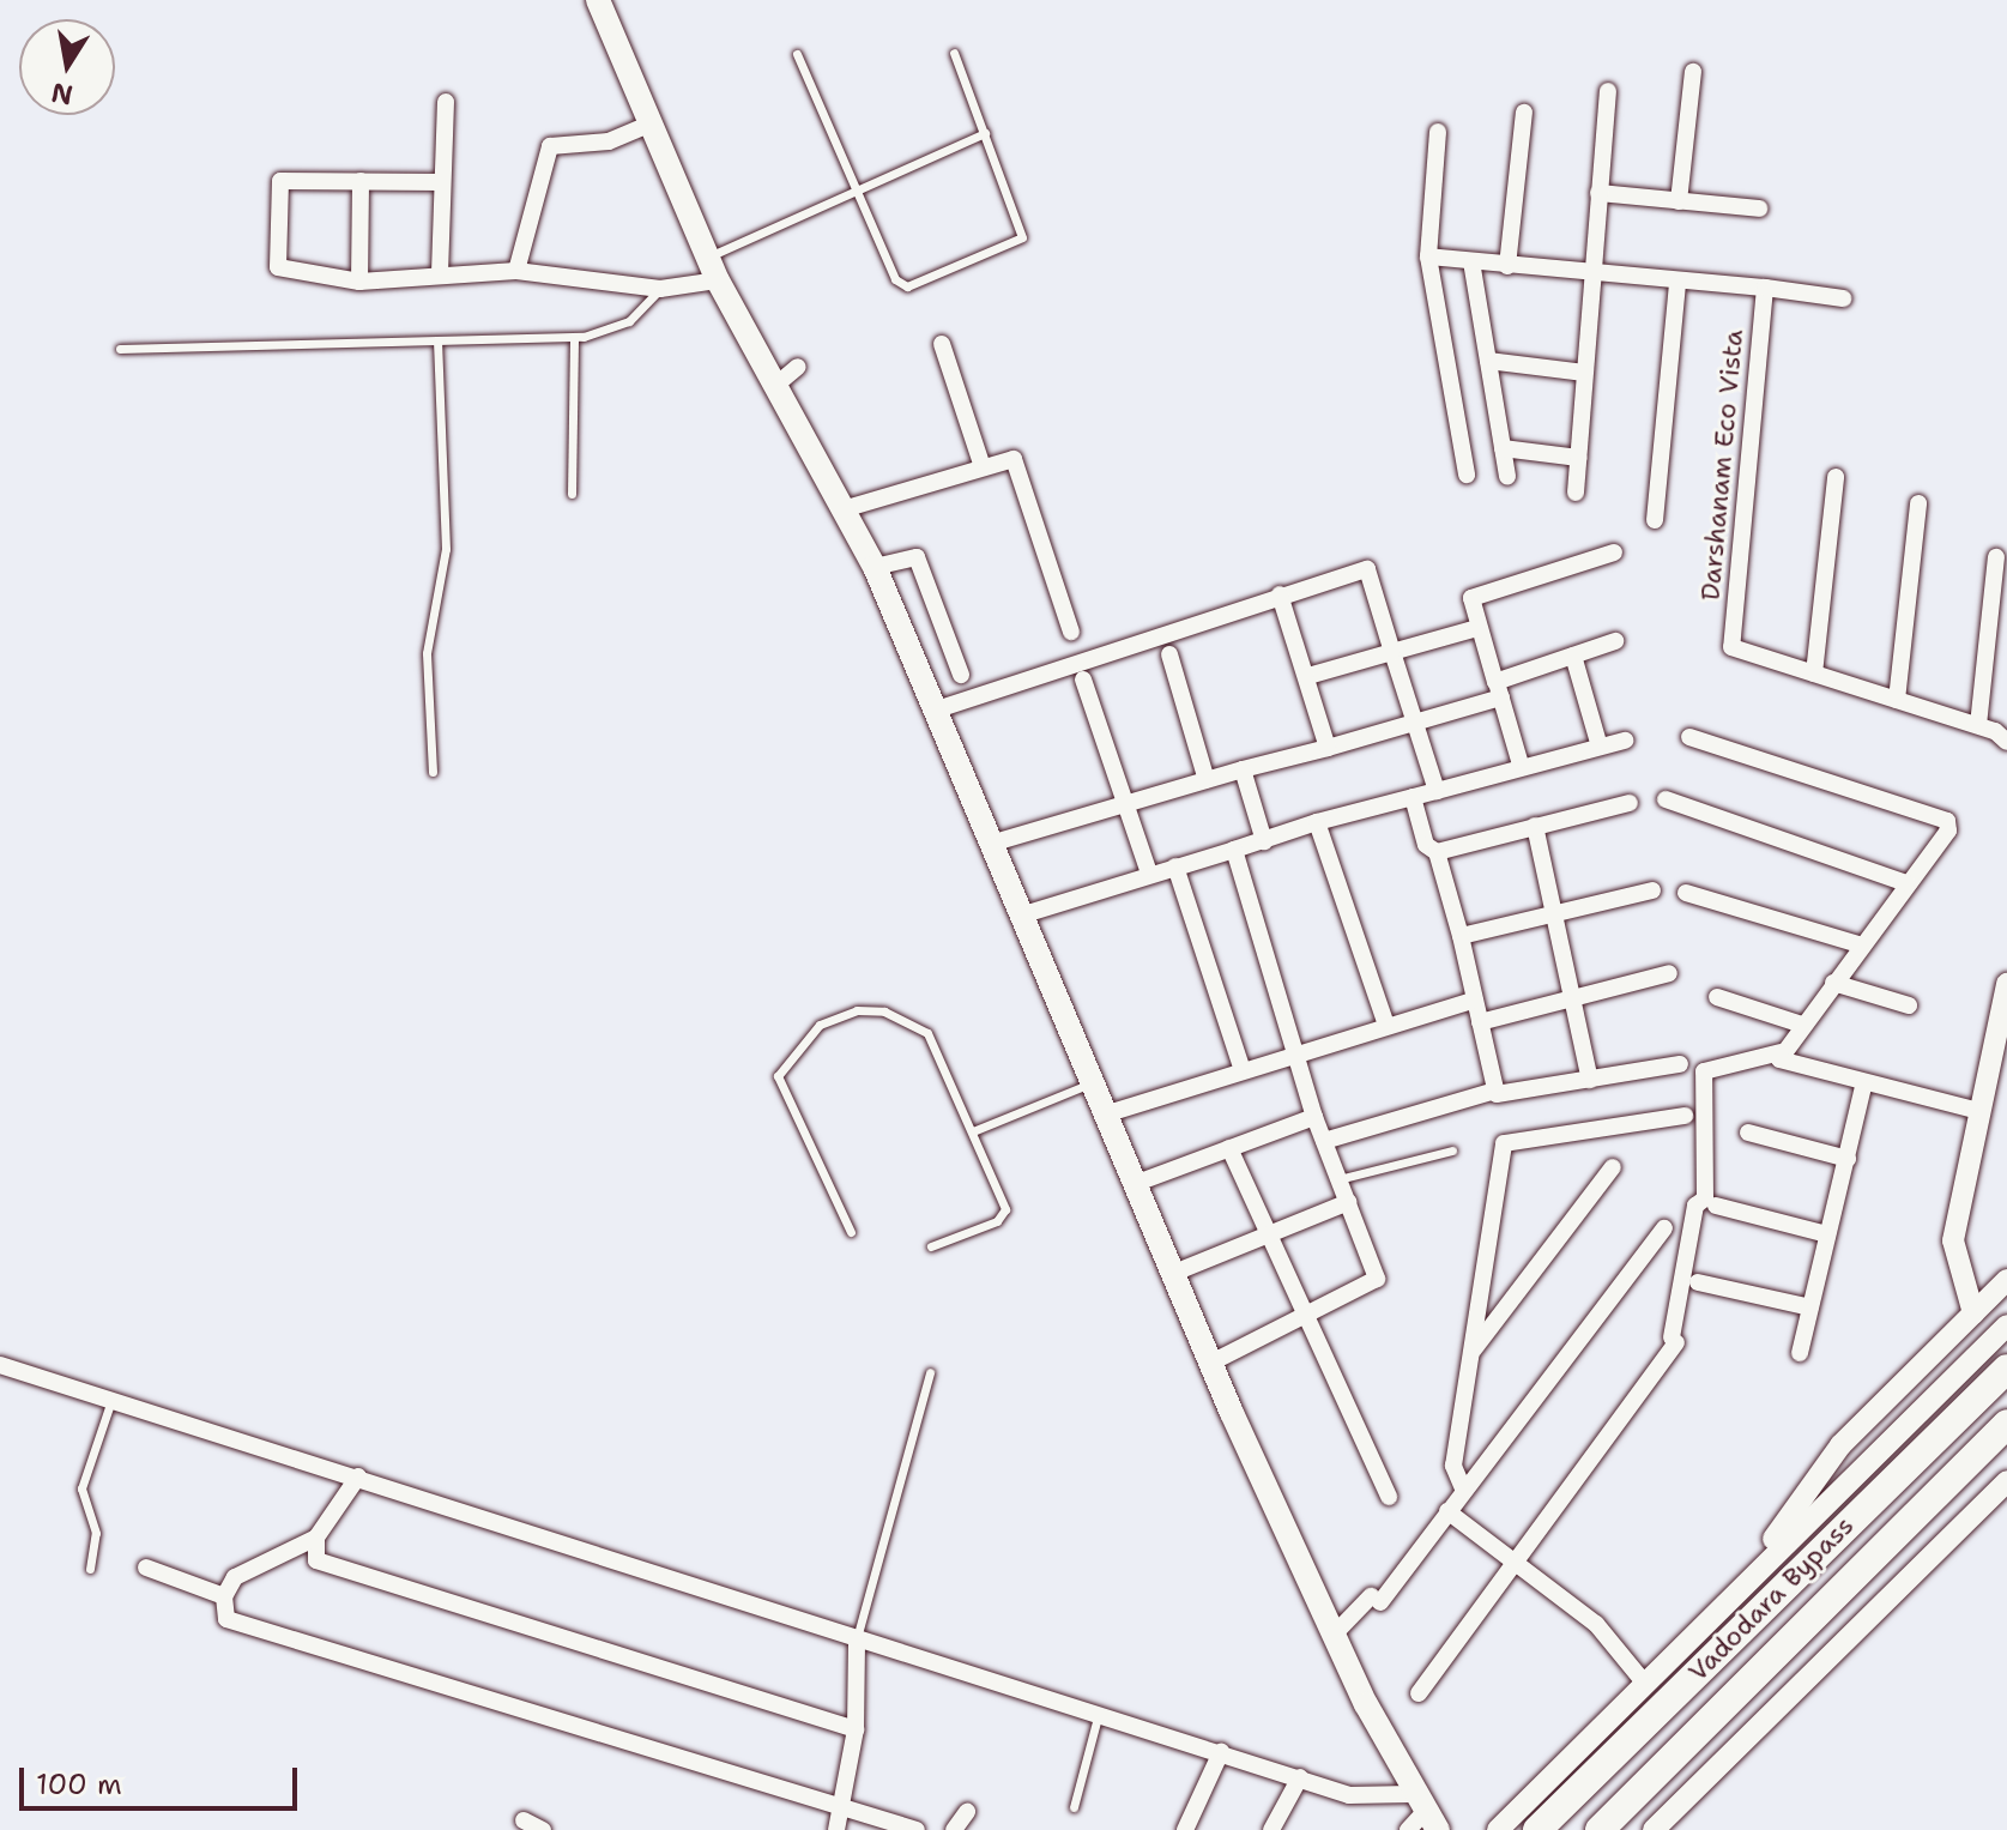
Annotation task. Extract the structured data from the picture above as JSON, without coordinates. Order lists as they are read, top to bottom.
{
  "streets": {
    "highway": ["Vadodara Bypass"],
    "street": ["Darshanam Eco Vista"]
  },
  "scale_bar": "100 m",
  "north": "bottom"
}
